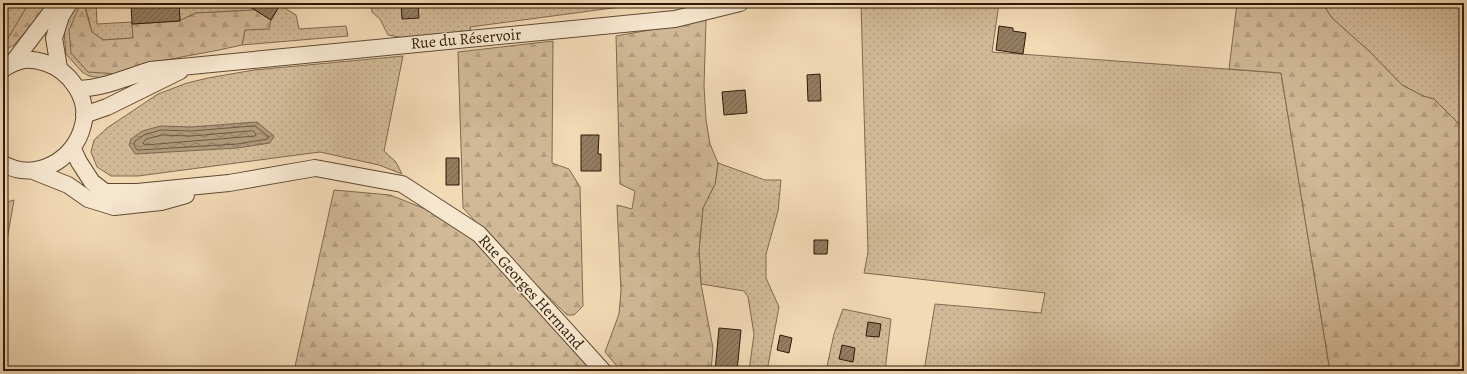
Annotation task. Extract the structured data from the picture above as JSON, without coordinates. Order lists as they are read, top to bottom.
{
  "streets": {
    "street": ["Rue du Réservoir", "Rue Georges Hermand"]
  }
}
